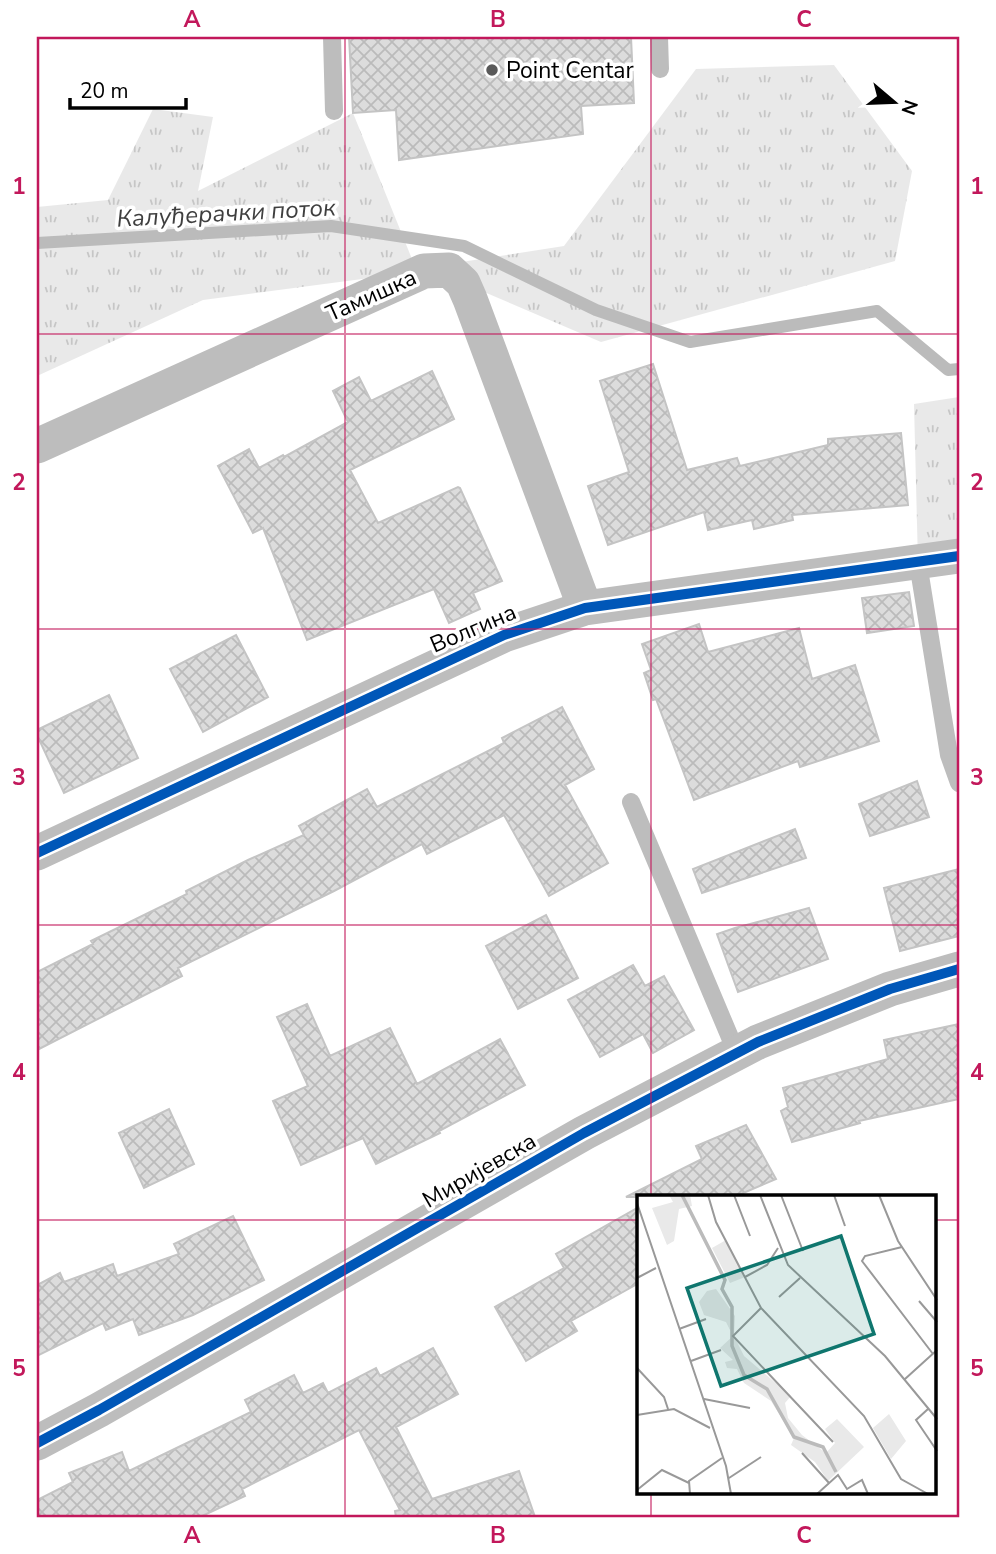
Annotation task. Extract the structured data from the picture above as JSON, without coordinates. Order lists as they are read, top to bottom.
{
  "streets": {
    "street": ["Тамишка", "Волгина", "Миријевска"]
  },
  "crossings": [
    ["Тамишка", "Волгина"]
  ],
  "water": ["Калуђерачки поток"],
  "places": ["Point Centar"],
  "scale_bar": "20 m",
  "north": "right",
  "grid": {
    "columns": ["A", "B", "C"],
    "rows": [
      "1",
      "2",
      "3",
      "4",
      "5"
    ]
  }
}
